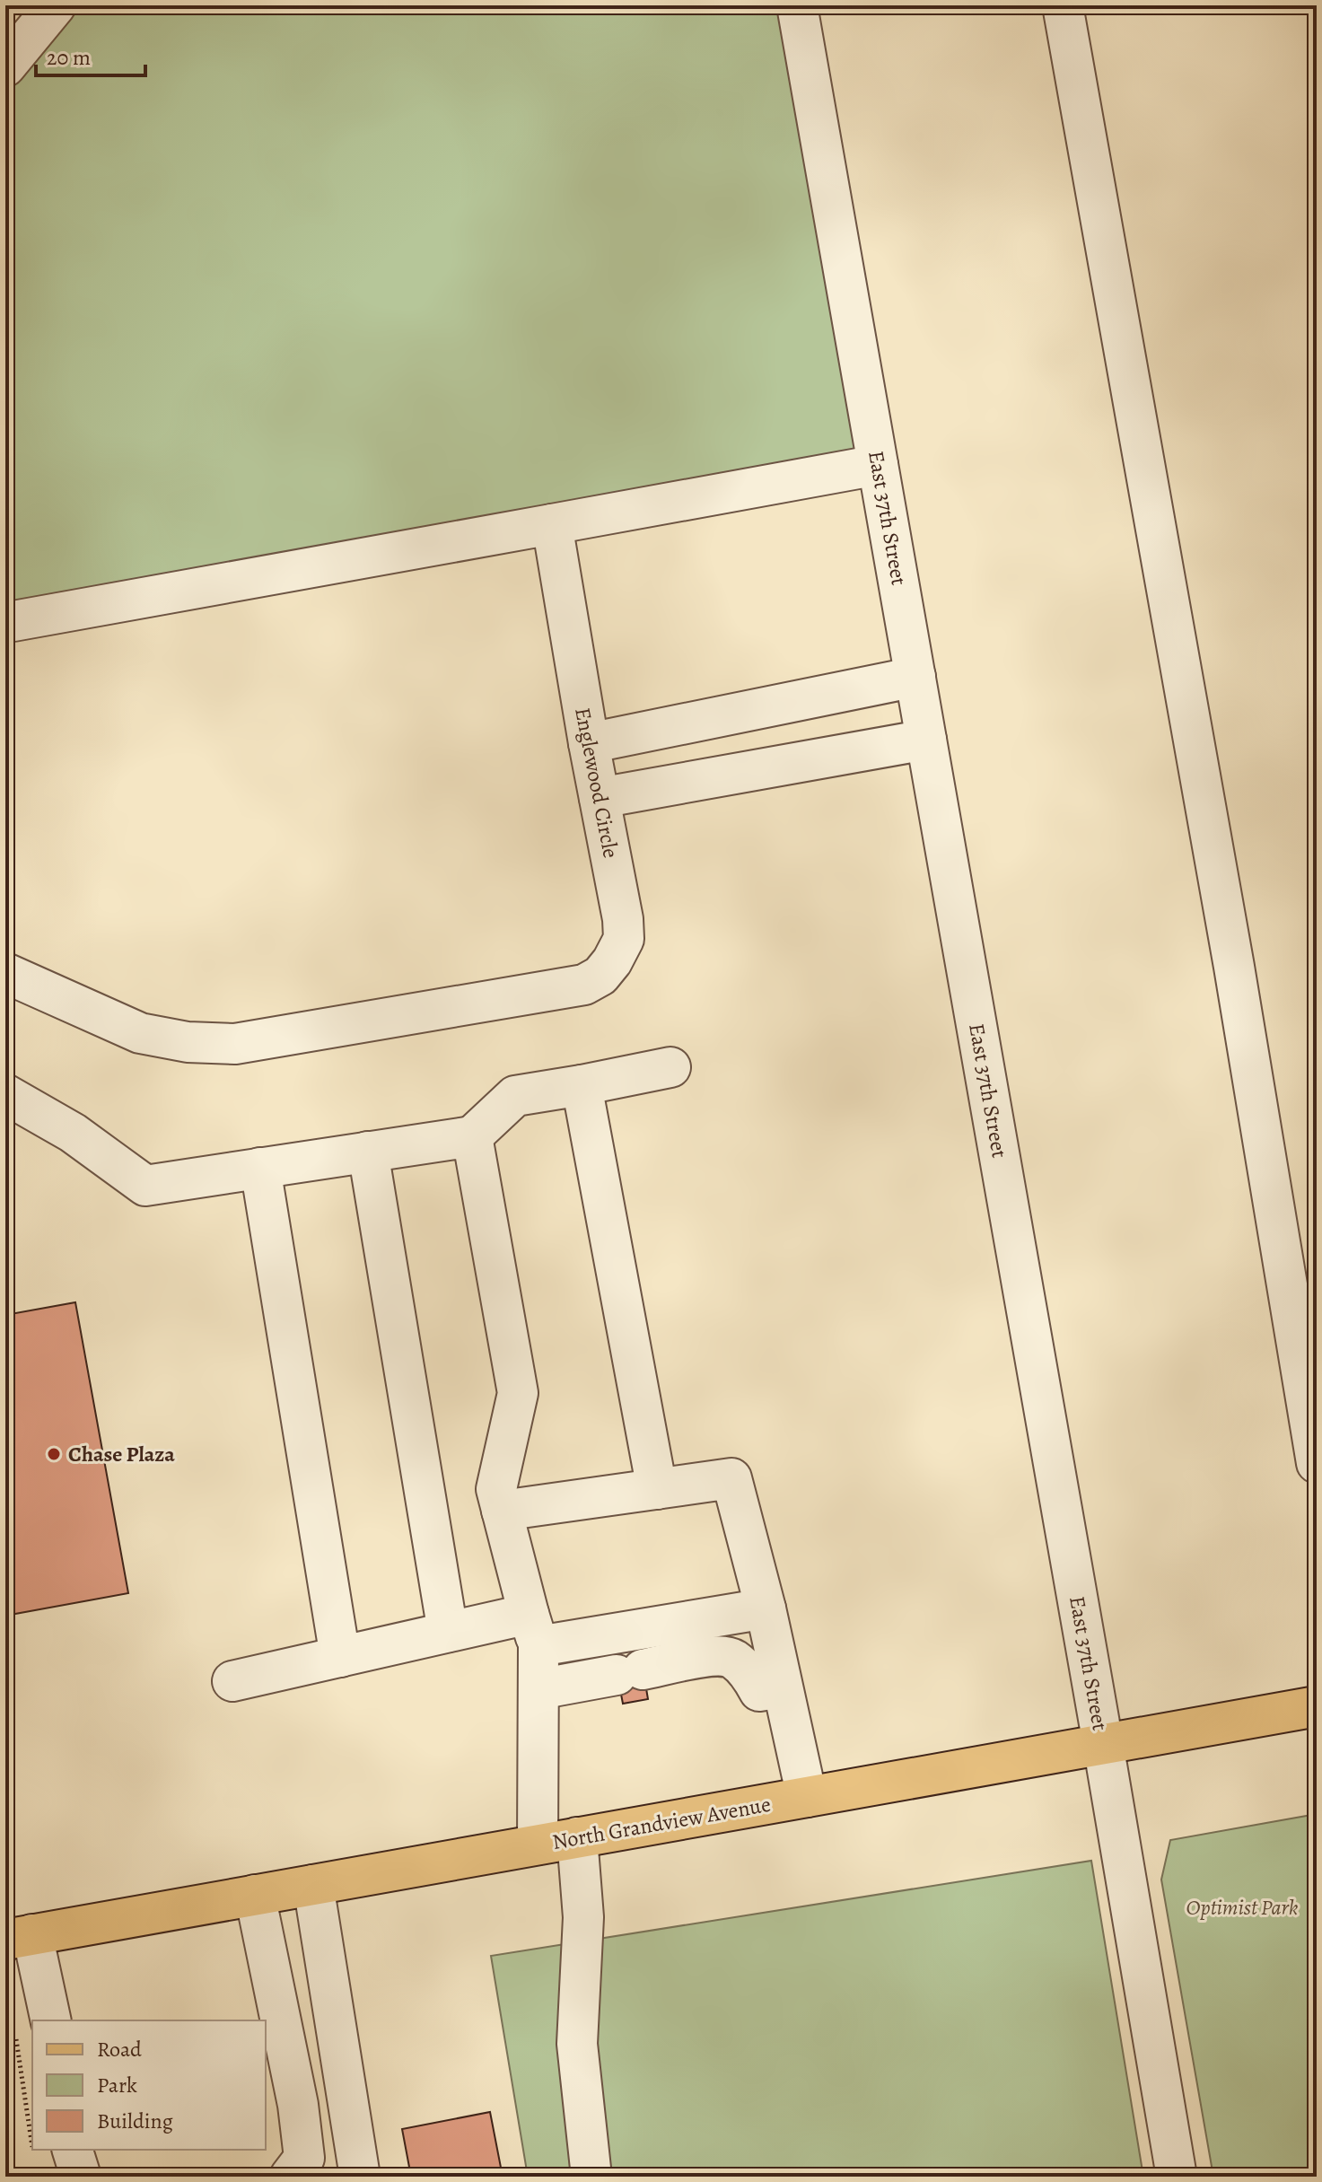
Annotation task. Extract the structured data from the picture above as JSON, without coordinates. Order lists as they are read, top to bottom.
{
  "streets": {
    "main road": ["North Grandview Avenue"],
    "street": ["East 37th Street", "Englewood Circle"]
  },
  "crossings": [
    ["East 37th Street", "North Grandview Avenue"]
  ],
  "parks": ["Optimist Park"],
  "places": ["Chase Plaza"],
  "legend": ["Road", "Park", "Building"],
  "scale_bar": "20 m"
}
